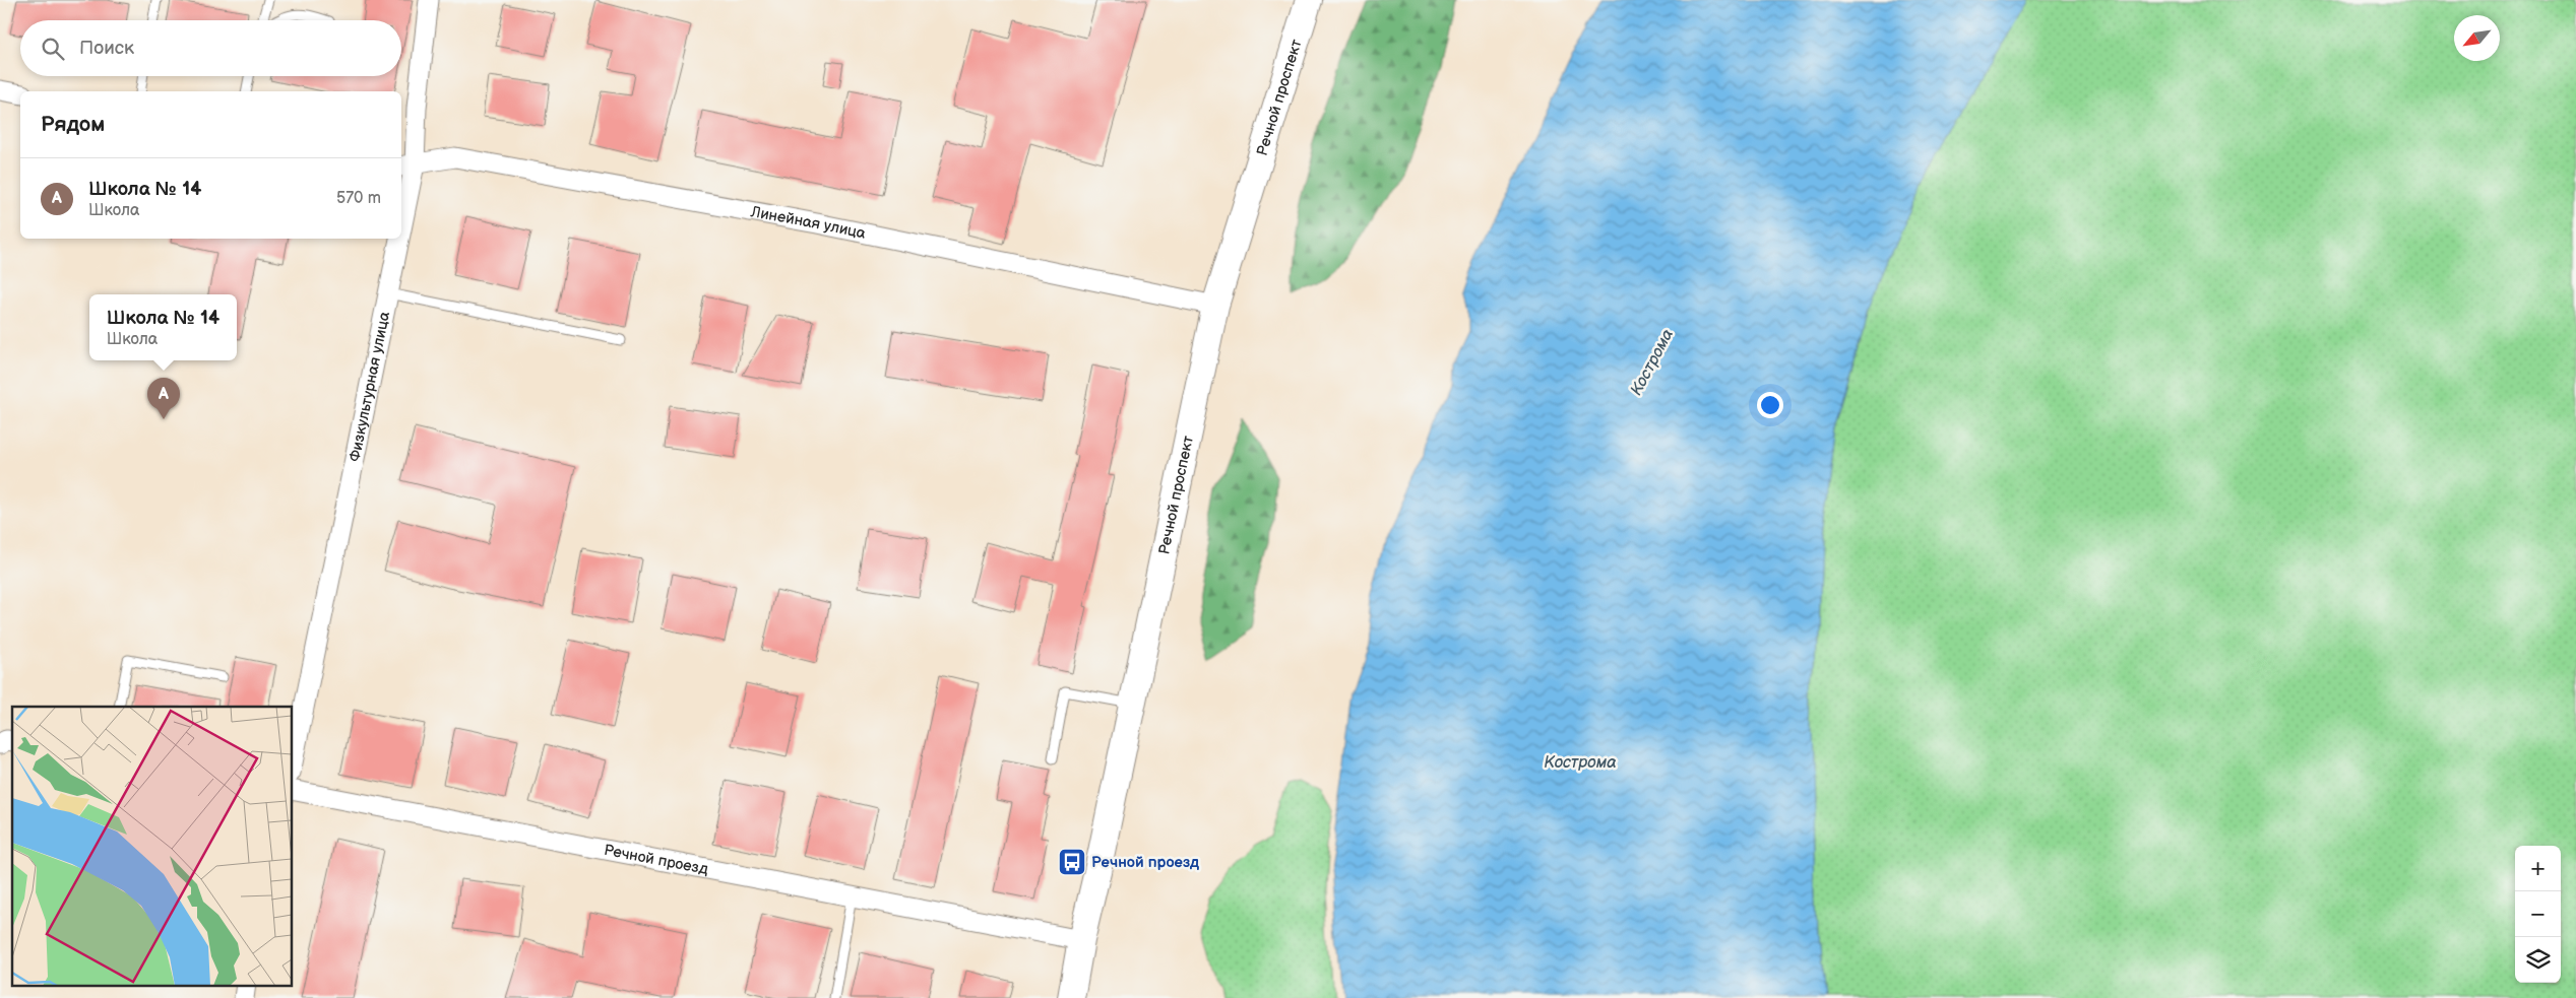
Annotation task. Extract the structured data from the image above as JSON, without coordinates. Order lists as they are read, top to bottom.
{
  "streets": {
    "street": [
      "Речной проспект",
      "Линейная улица",
      "Физкультурная улица",
      "Речной проезд"
    ]
  },
  "crossings": [
    ["Речной проспект", "Линейная улица"],
    ["Речной проспект", "Речной проезд"],
    ["Линейная улица", "Физкультурная улица"]
  ],
  "water": ["Кострома"],
  "places": {
    "bus stop": ["Речной проезд"]
  },
  "north": "bottom left",
  "page": {
    "search": "Поиск",
    "heading": "Рядом",
    "list": [
      {
        "mark": "A",
        "name": "Школа № 14",
        "note": "Школа",
        "value": "570 m"
      }
    ],
    "popup": ["Школа № 14", "Школа"],
    "pins": "A",
    "map_buttons": ["+", "−"]
  }
}
